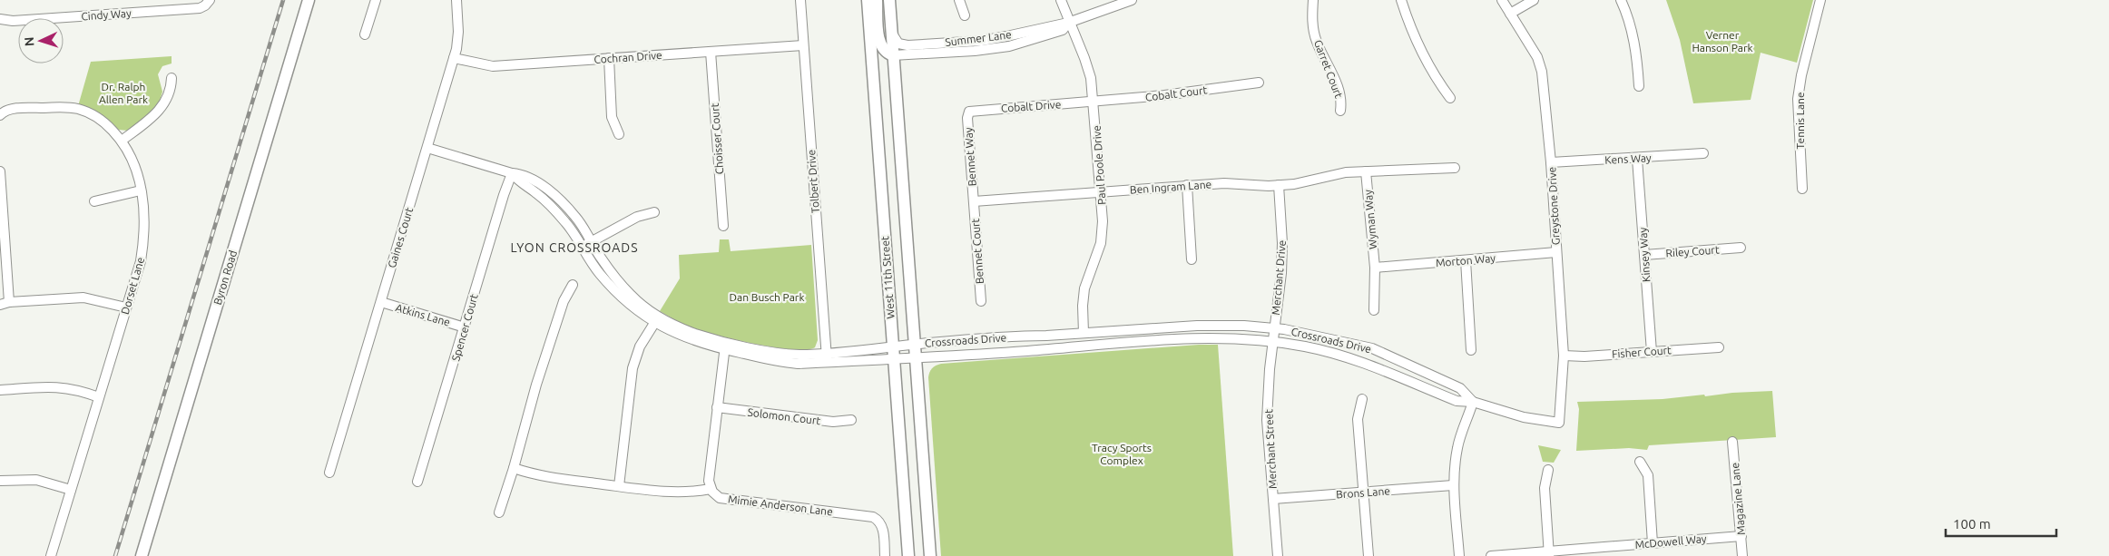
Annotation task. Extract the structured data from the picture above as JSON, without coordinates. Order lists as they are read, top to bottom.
{
  "streets": {
    "main road": ["Byron Road", "West 11th Street"],
    "street": [
      "Cindy Way",
      "Summer Lane",
      "Cochran Drive",
      "Garret Court",
      "Cobalt Court",
      "Cobalt Drive",
      "Tennis Lane",
      "Choisser Court",
      "Bennet Way",
      "Kens Way",
      "Paul Poole Drive",
      "Tolbert Drive",
      "Ben Ingram Lane",
      "Greystone Drive",
      "Wyman Way",
      "Gaines Court",
      "Bennet Court",
      "Riley Court",
      "Kinsey Way",
      "Morton Way",
      "Merchant Drive",
      "Dorset Lane",
      "Atkins Lane",
      "Spencer Court",
      "Crossroads Drive",
      "Fisher Court",
      "Solomon Court",
      "Merchant Street",
      "Brons Lane",
      "Magazine Lane",
      "Mimie Anderson Lane",
      "McDowell Way"
    ]
  },
  "crossings": [
    ["Summer Lane", "Paul Poole Drive"],
    ["Summer Lane", "West 11th Street"],
    ["Cochran Drive", "Choisser Court"],
    ["Cochran Drive", "Tolbert Drive"],
    ["Cochran Drive", "Gaines Court"],
    ["Cobalt Court", "Cobalt Drive"],
    ["Cobalt Court", "Paul Poole Drive"],
    ["Cobalt Drive", "Bennet Way"],
    ["Cobalt Drive", "Paul Poole Drive"],
    ["Bennet Way", "Ben Ingram Lane"],
    ["Bennet Way", "Bennet Court"],
    ["Kens Way", "Greystone Drive"],
    ["Kens Way", "Kinsey Way"],
    ["Paul Poole Drive", "Ben Ingram Lane"],
    ["Paul Poole Drive", "Crossroads Drive"],
    ["Tolbert Drive", "Crossroads Drive"],
    ["Ben Ingram Lane", "Wyman Way"],
    ["Ben Ingram Lane", "Bennet Court"],
    ["Ben Ingram Lane", "Merchant Drive"],
    ["Greystone Drive", "Morton Way"],
    ["Greystone Drive", "Crossroads Drive"],
    ["Greystone Drive", "Fisher Court"],
    ["Wyman Way", "Morton Way"],
    ["Gaines Court", "Atkins Lane"],
    ["Gaines Court", "Crossroads Drive"],
    ["Riley Court", "Kinsey Way"],
    ["Kinsey Way", "Fisher Court"],
    ["West 11th Street", "Crossroads Drive"],
    ["Merchant Drive", "Crossroads Drive"],
    ["Merchant Drive", "Merchant Street"],
    ["Atkins Lane", "Spencer Court"],
    ["Spencer Court", "Crossroads Drive"],
    ["Crossroads Drive", "Merchant Street"],
    ["Merchant Street", "Brons Lane"],
    ["Magazine Lane", "McDowell Way"]
  ],
  "districts": ["LYON CROSSROADS"],
  "parks": [
    "Verner Hanson Park",
    "Dr. Ralph Allen Park",
    "Dan Busch Park",
    "Tracy Sports Complex"
  ],
  "scale_bar": "100 m",
  "north": "left"
}
